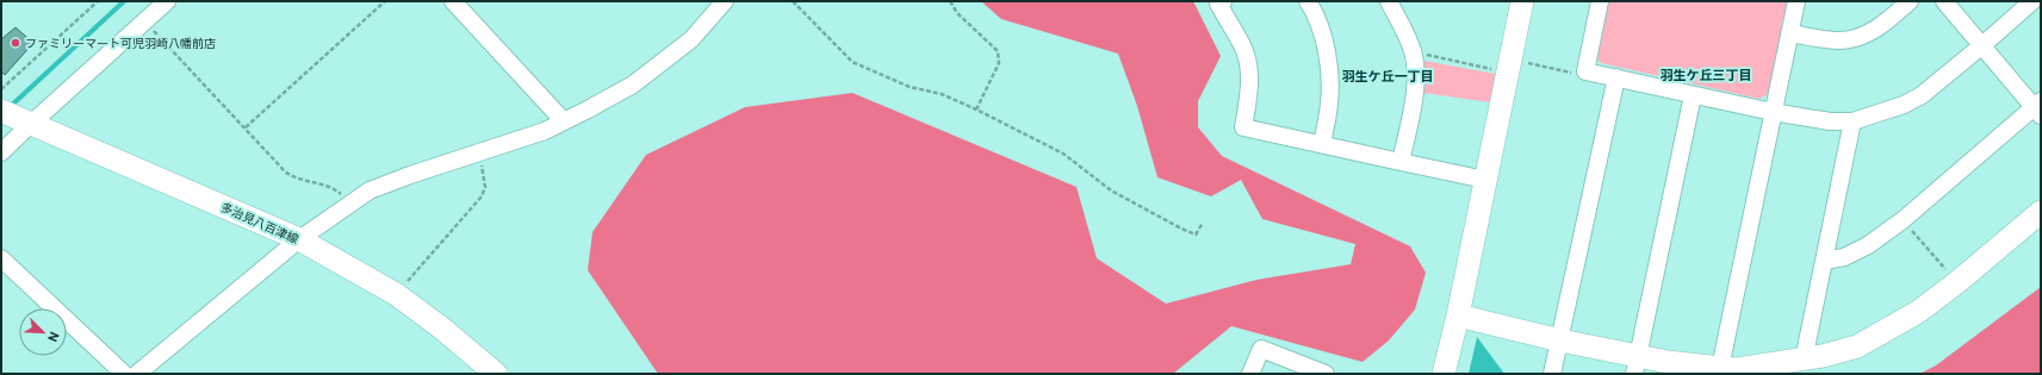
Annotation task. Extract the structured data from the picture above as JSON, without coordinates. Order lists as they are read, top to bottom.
{
  "streets": {
    "street": ["多治見八百津線"]
  },
  "districts": ["羽生ケ丘三丁目", "羽生ケ丘一丁目"],
  "places": ["ファミリーマート可児羽崎八幡前店"],
  "north": "bottom right"
}
